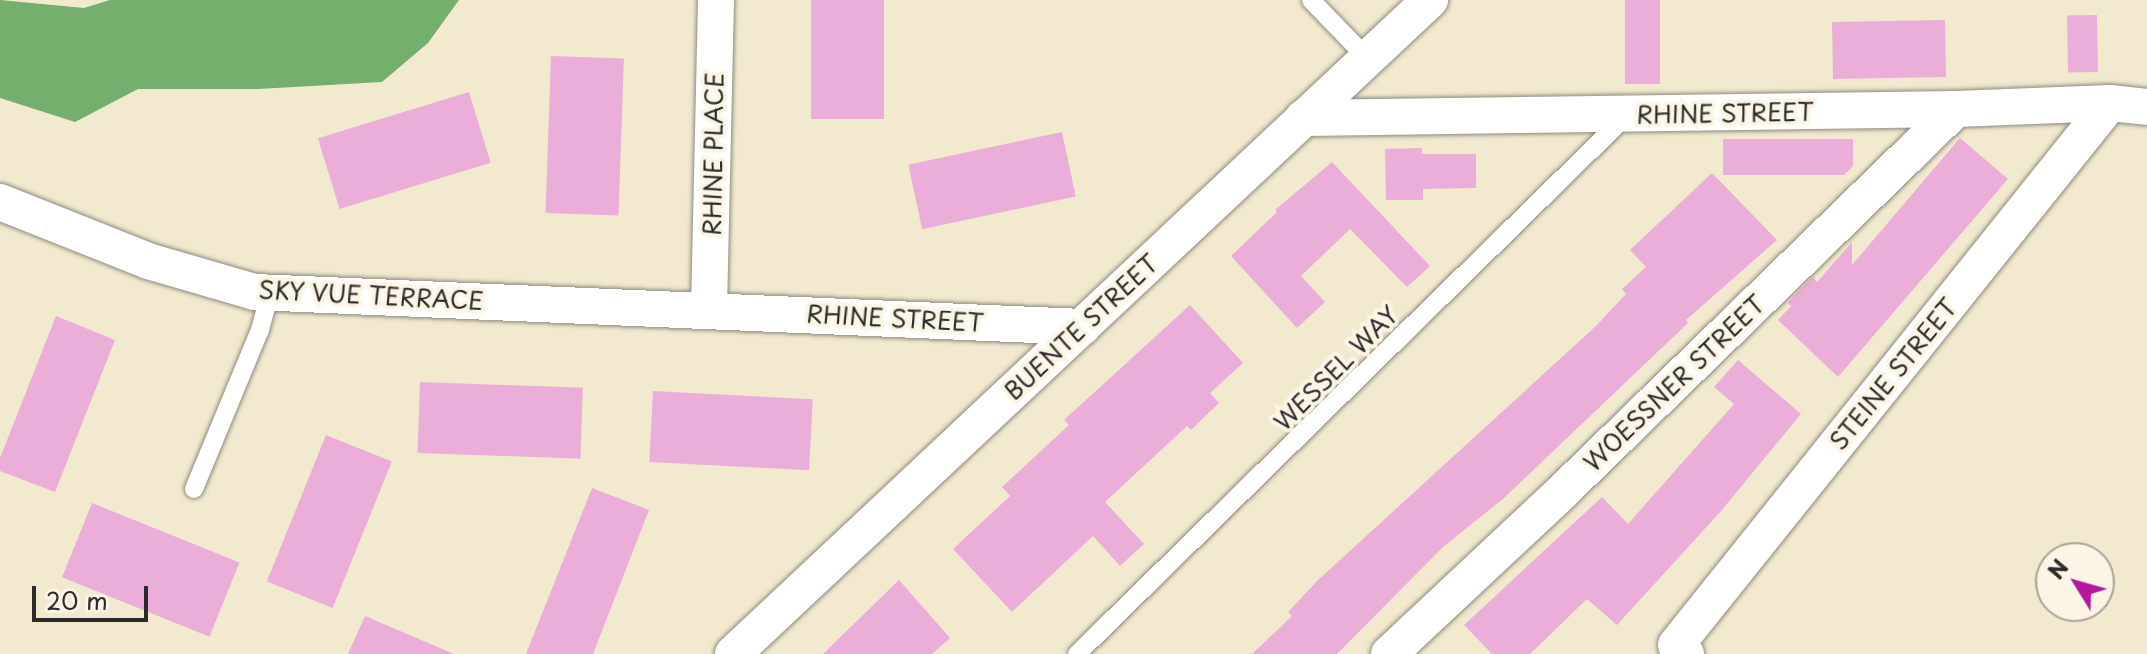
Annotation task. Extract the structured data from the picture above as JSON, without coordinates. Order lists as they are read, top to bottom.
{
  "streets": {
    "street": [
      "RHINE STREET",
      "RHINE PLACE",
      "SKY VUE TERRACE",
      "BUENTE STREET",
      "STEINE STREET",
      "WOESSNER STREET"
    ],
    "lane": ["WESSEL WAY"]
  },
  "crossings": [
    ["RHINE STREET", "RHINE PLACE"],
    ["RHINE STREET", "SKY VUE TERRACE"],
    ["RHINE STREET", "BUENTE STREET"],
    ["RHINE STREET", "WESSEL WAY"],
    ["RHINE STREET", "STEINE STREET"],
    ["RHINE STREET", "WOESSNER STREET"],
    ["RHINE PLACE", "SKY VUE TERRACE"]
  ],
  "scale_bar": "20 m",
  "north": "top left"
}
